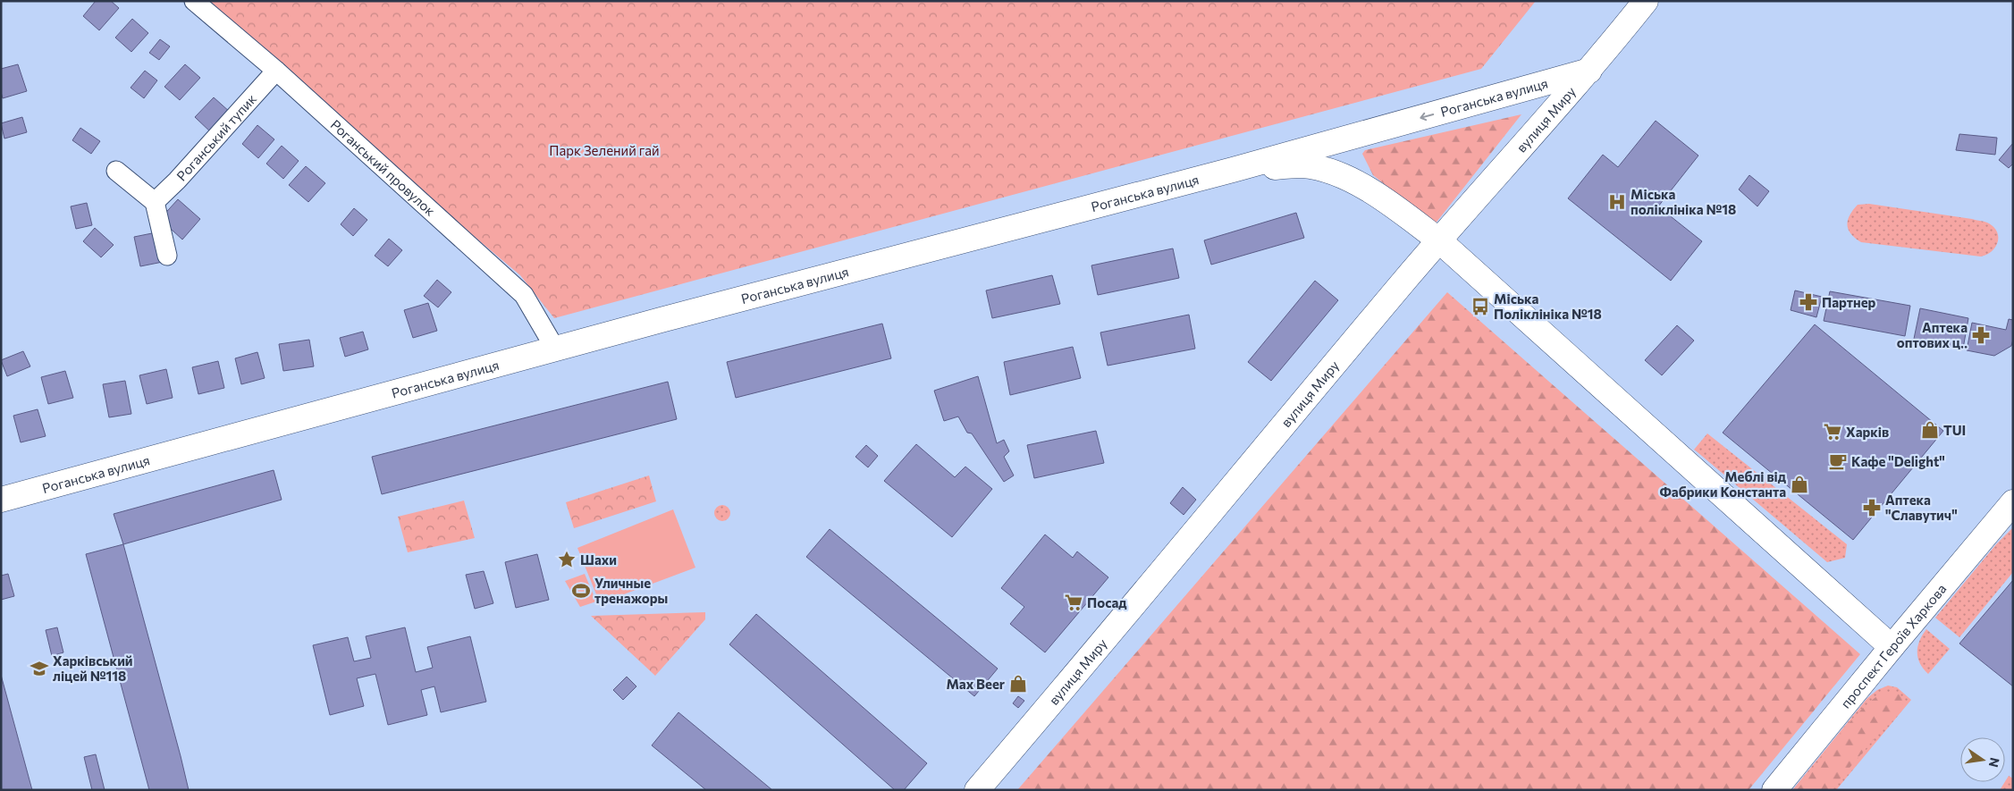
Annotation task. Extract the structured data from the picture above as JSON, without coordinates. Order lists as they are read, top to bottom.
{
  "streets": {
    "main road": ["Роганська вулиця", "вулиця Миру", "проспект Героїв Харкова"],
    "street": ["Роганський тупик", "Роганський провулок"]
  },
  "crossings": [
    ["Роганська вулиця", "вулиця Миру"],
    ["Роганська вулиця", "Роганський провулок"],
    ["Роганський тупик", "Роганський провулок"]
  ],
  "parks": ["Парк Зелений гай"],
  "places": {
    "hospital": ["Міська поліклініка №18"],
    "pharmacy": ["Партнер", "Аптека оптових ц‥", "Аптека \"Славутич\""],
    "bus stop": ["Міська Поліклініка №18"],
    "shop": ["TUI", "Меблі від Фабрики Константа", "Max Beer"],
    "supermarket": ["Харків", "Посад"],
    "cafe": ["Кафе \"Delight\""],
    "place": ["Шахи"],
    "sports": ["Уличные тренажоры"],
    "school or university": ["Харківський ліцей №118"]
  },
  "north": "right"
}
